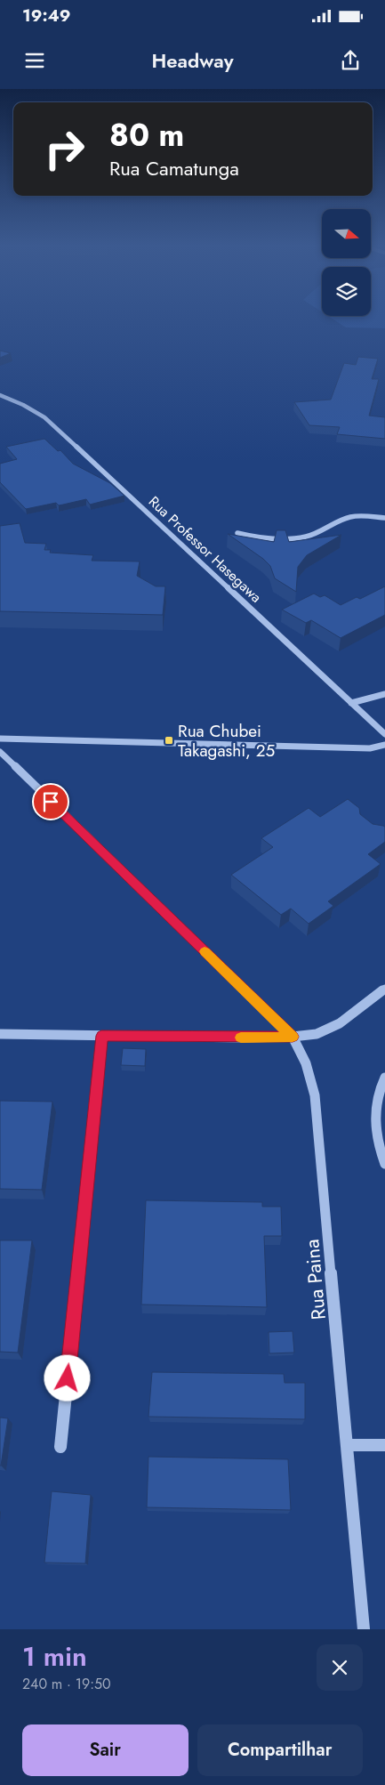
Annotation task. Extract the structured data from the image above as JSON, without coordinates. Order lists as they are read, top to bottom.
{
  "streets": {
    "street": ["Rua Professor Hasegawa", "Rua Paina"]
  },
  "places": {
    "transit": ["Rua Chubei Takagashi, 25"]
  },
  "north": "right",
  "page": {
    "status": "19:49",
    "header": "Headway",
    "turn": ["80 m", "Rua Camatunga"],
    "heading": ["1 min", "240 m · 19:50"],
    "buttons": ["Sair", "Compartilhar"]
  }
}
